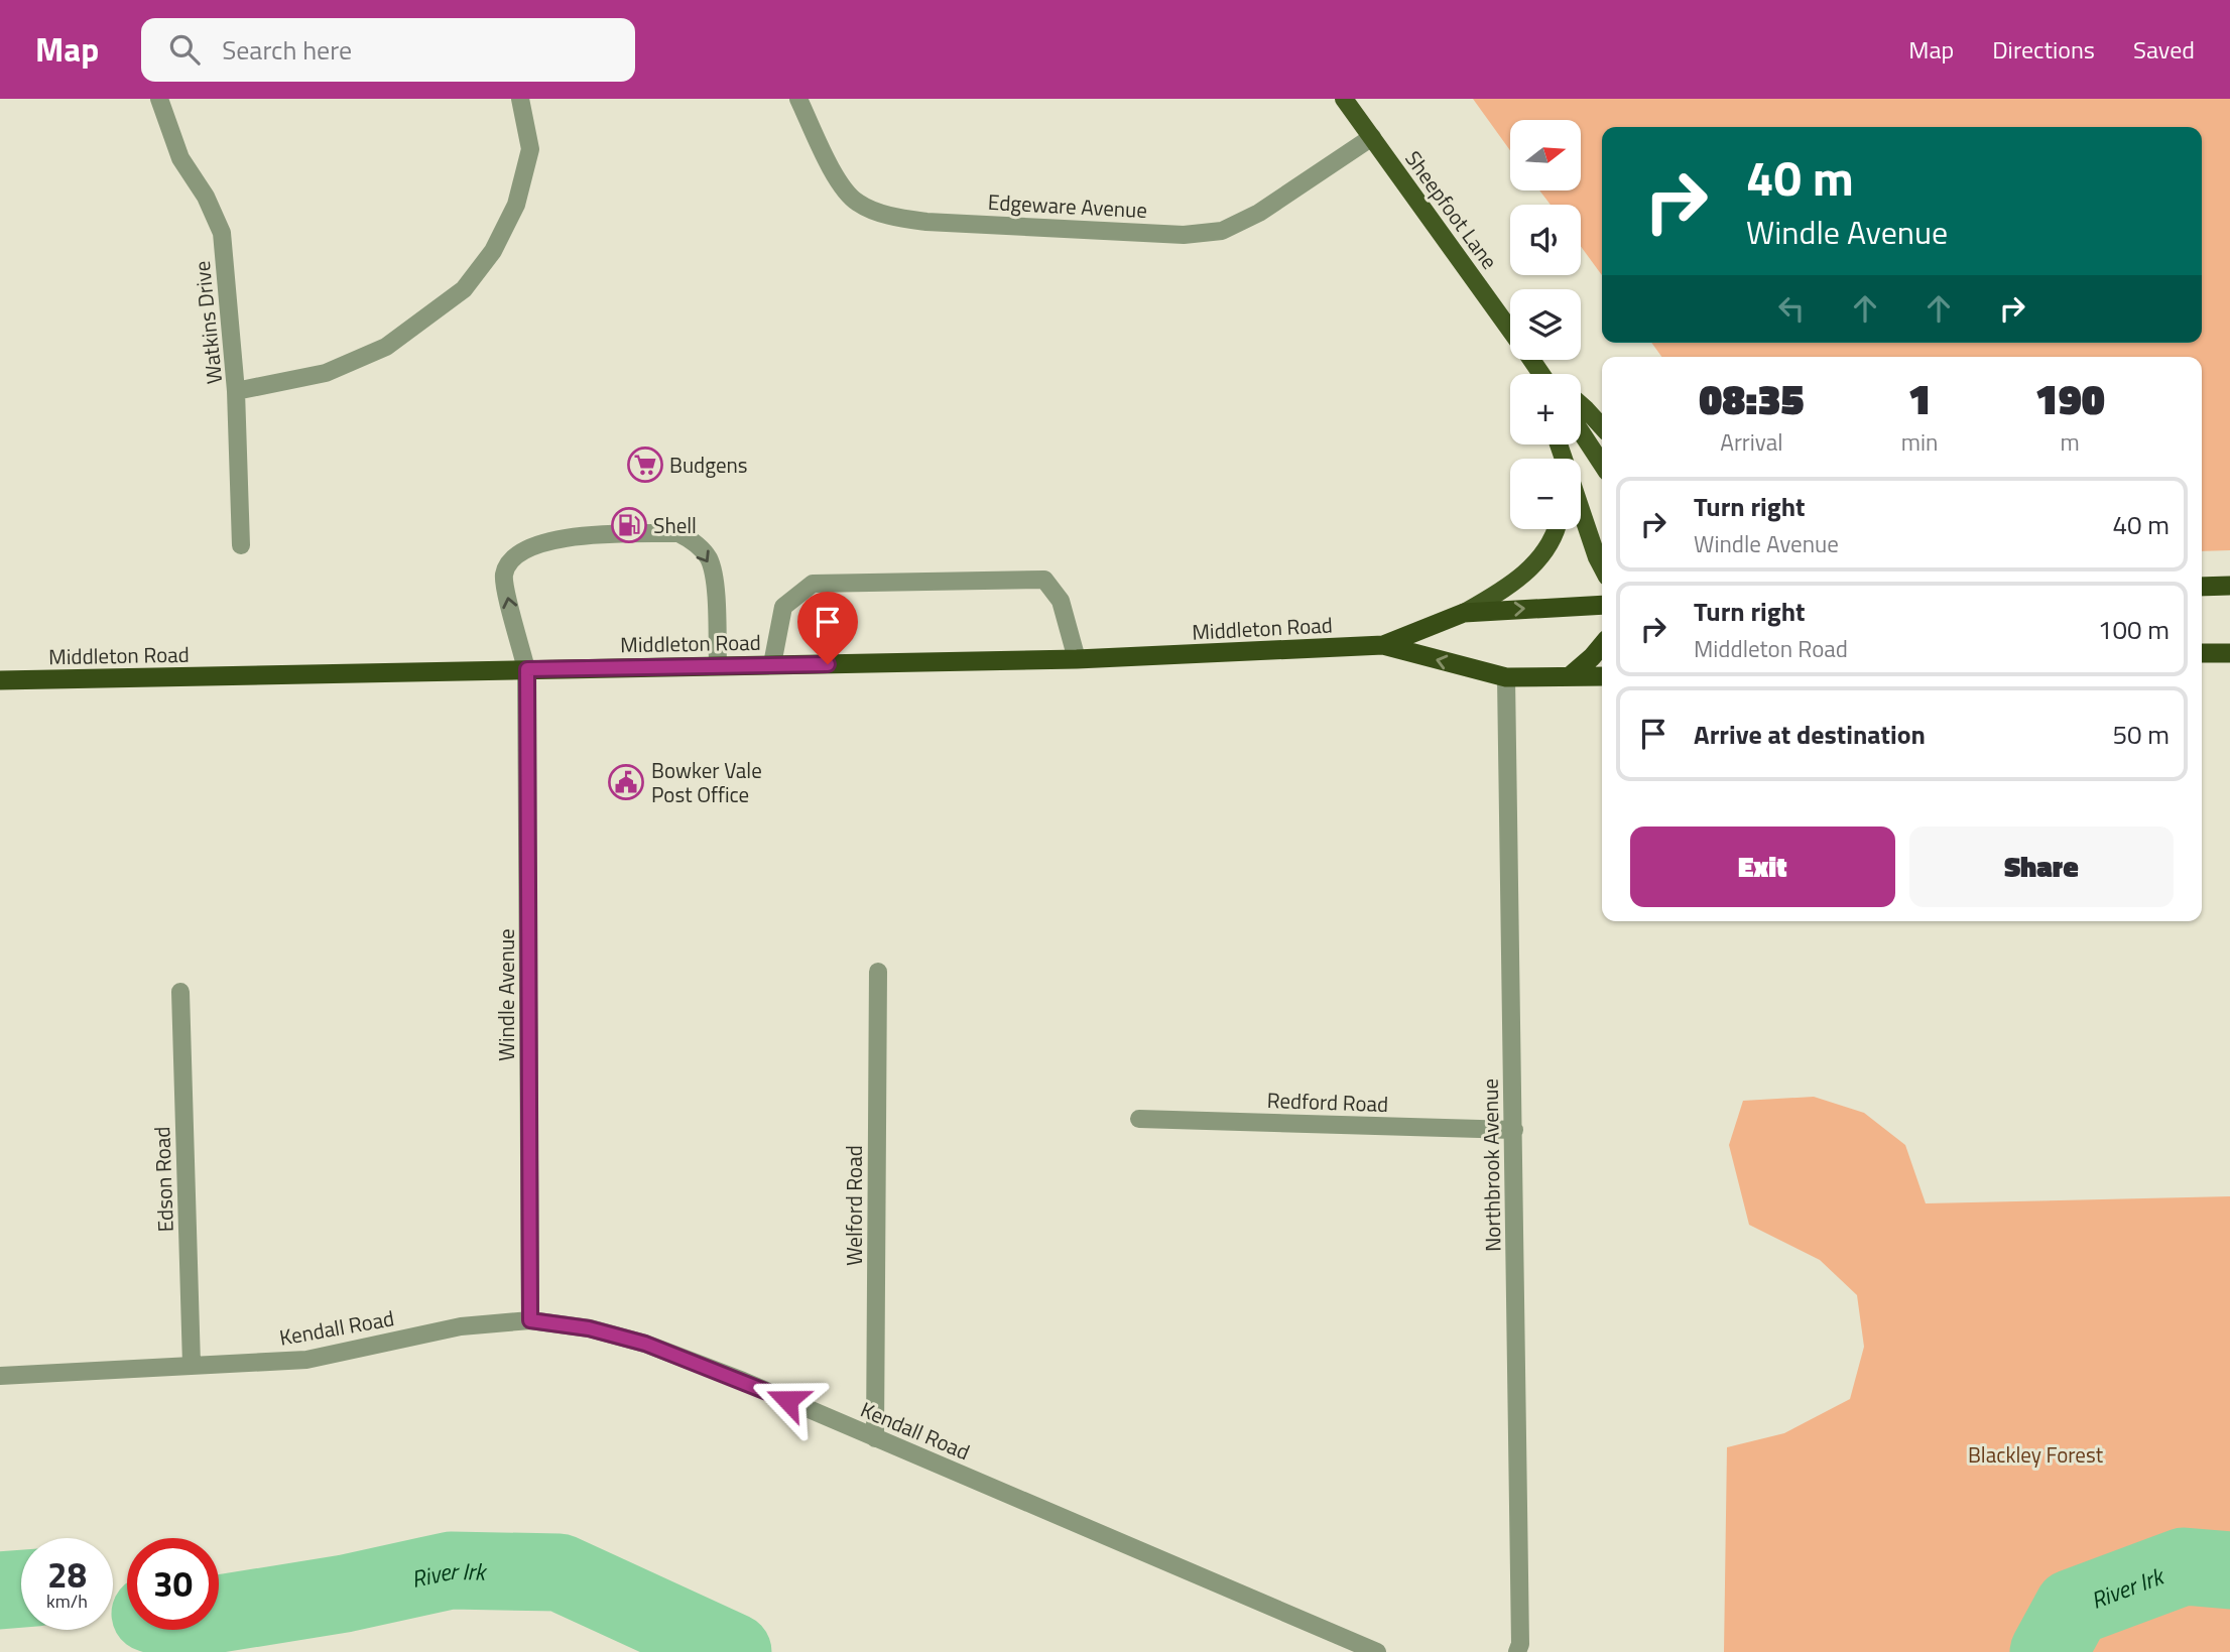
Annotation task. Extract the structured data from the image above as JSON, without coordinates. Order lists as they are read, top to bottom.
{
  "streets": {
    "highway": ["Middleton Road"],
    "main road": ["Sheepfoot Lane"],
    "street": [
      "Edgeware Avenue",
      "Watkins Drive",
      "Windle Avenue",
      "Redford Road",
      "Northbrook Avenue",
      "Edson Road",
      "Welford Road",
      "Kendall Road"
    ]
  },
  "crossings": [
    ["Edgeware Avenue", "Sheepfoot Lane"],
    ["Middleton Road", "Windle Avenue"],
    ["Middleton Road", "Northbrook Avenue"],
    ["Windle Avenue", "Kendall Road"],
    ["Redford Road", "Northbrook Avenue"],
    ["Edson Road", "Kendall Road"],
    ["Welford Road", "Kendall Road"]
  ],
  "water": ["River Irk"],
  "parks": ["Blackley Forest"],
  "places": {
    "supermarket": ["Budgens"],
    "fuel station": ["Shell"],
    "public building": ["Bowker Vale Post Office"]
  },
  "north": "right",
  "page": {
    "header": "Map",
    "search": "Search here",
    "nav": ["Map", "Directions", "Saved"],
    "map_buttons": ["+", "−"],
    "turn": ["40 m", "Windle Avenue"],
    "eta": [
      "08:35",
      "Arrival",
      "1",
      "min",
      "190",
      "m"
    ],
    "list": [
      {
        "name": "Turn right",
        "note": "Windle Avenue",
        "value": "40 m"
      },
      {
        "name": "Turn right",
        "note": "Middleton Road",
        "value": "100 m"
      },
      {
        "name": "Arrive at destination",
        "value": "50 m"
      }
    ],
    "buttons": ["Exit", "Share"],
    "speed": "28 km/h",
    "limit": "30"
  }
}
